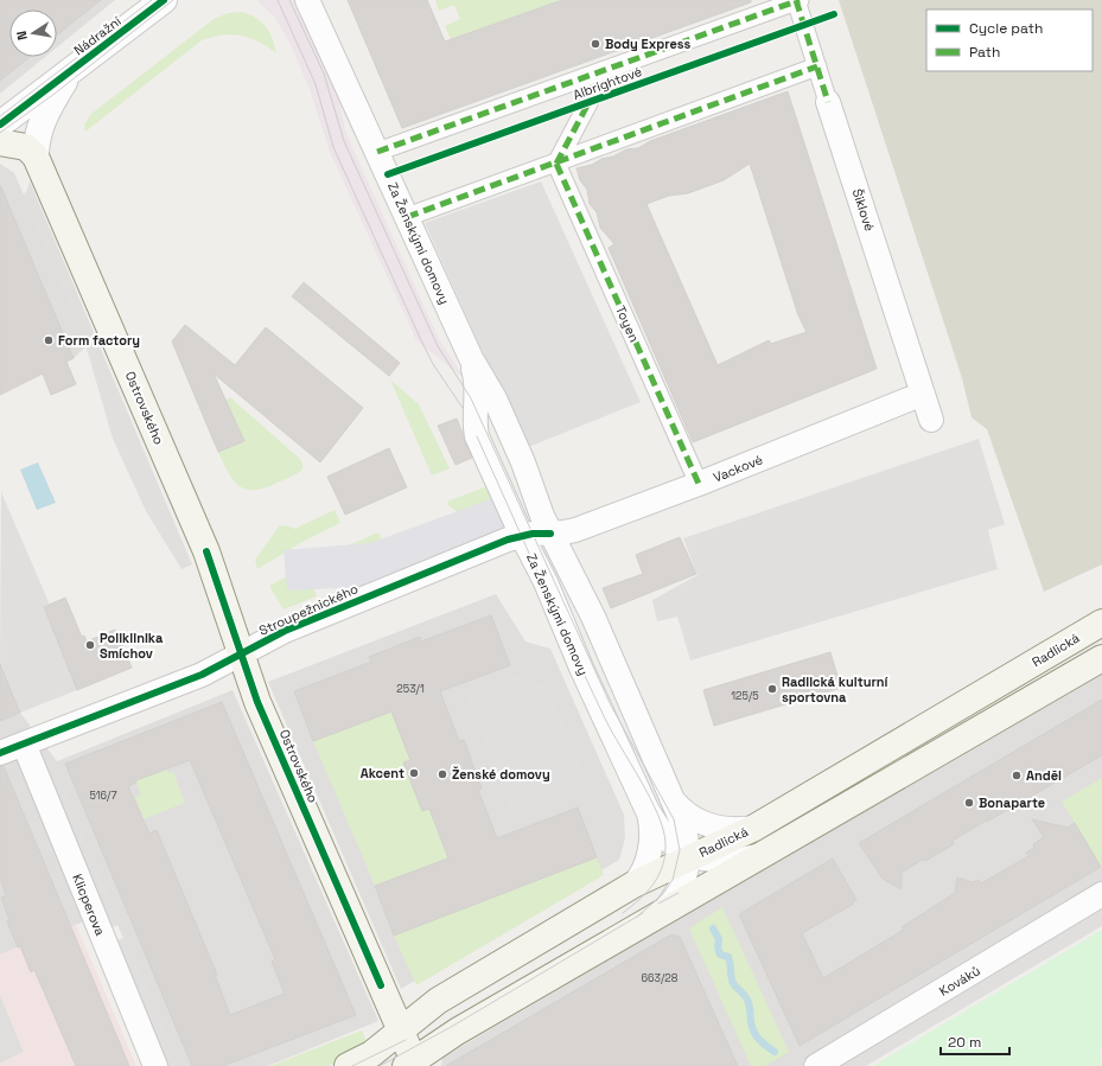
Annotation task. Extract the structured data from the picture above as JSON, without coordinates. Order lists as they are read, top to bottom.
{
  "streets": {
    "main road": ["Ostrovského", "Radlická"],
    "street": [
      "Nádražní",
      "Albrightové",
      "Šiklové",
      "Za Ženskými domovy",
      "Toyen",
      "Vackové",
      "Stroupežnického",
      "Klicperova",
      "Kováků"
    ]
  },
  "crossings": [
    ["Albrightové", "Šiklové"],
    ["Albrightové", "Za Ženskými domovy"],
    ["Šiklové", "Vackové"],
    ["Za Ženskými domovy", "Vackové"],
    ["Za Ženskými domovy", "Stroupežnického"],
    ["Za Ženskými domovy", "Radlická"],
    ["Toyen", "Vackové"],
    ["Ostrovského", "Stroupežnického"],
    ["Ostrovského", "Radlická"],
    ["Vackové", "Stroupežnického"],
    ["Stroupežnického", "Klicperova"]
  ],
  "places": [
    "Body Express",
    "Form factory",
    "Poliklinika Smíchov",
    "Radlická kulturní sportovna",
    "Akcent",
    "Ženské domovy",
    "Anděl",
    "Bonaparte"
  ],
  "house_numbers": [
    "253/1",
    "125/5",
    "516/7",
    "663/28"
  ],
  "legend": ["Cycle path", "Path"],
  "scale_bar": "20 m",
  "north": "left"
}
